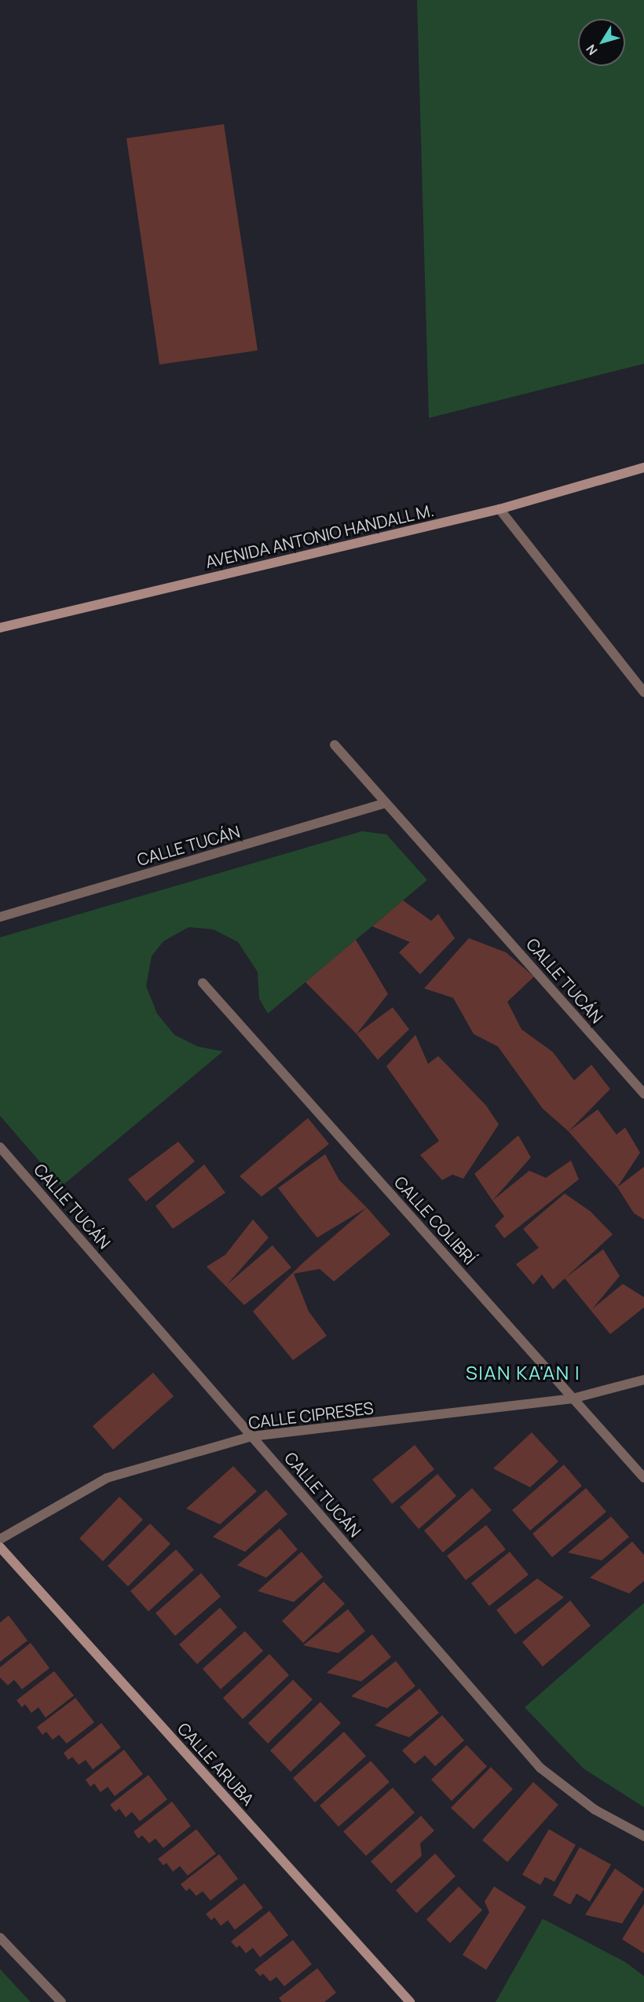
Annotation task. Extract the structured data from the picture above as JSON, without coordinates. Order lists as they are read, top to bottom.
{
  "streets": {
    "street": [
      "AVENIDA ANTONIO HANDALL M.",
      "CALLE TUCÁN",
      "CALLE COLIBRÍ",
      "CALLE CIPRESES",
      "CALLE ARUBA"
    ]
  },
  "crossings": [
    ["CALLE TUCÁN", "CALLE CIPRESES"],
    ["CALLE COLIBRÍ", "CALLE CIPRESES"]
  ],
  "districts": ["SIAN KA'AN I"],
  "north": "bottom left"
}
